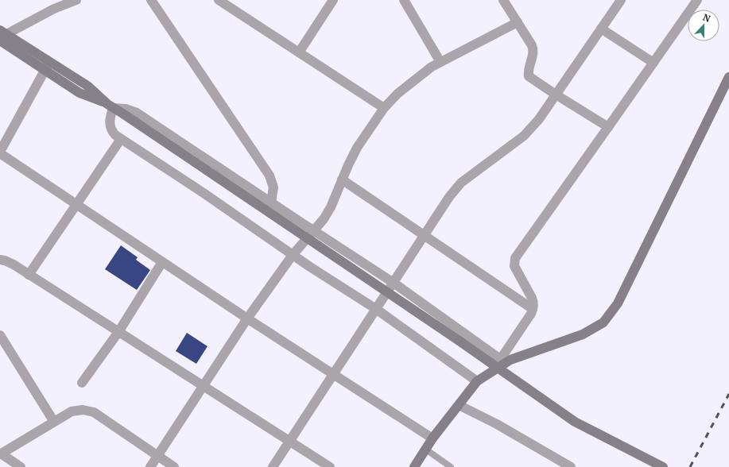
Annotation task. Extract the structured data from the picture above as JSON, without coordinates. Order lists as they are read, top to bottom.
{
  "north": "top"
}
